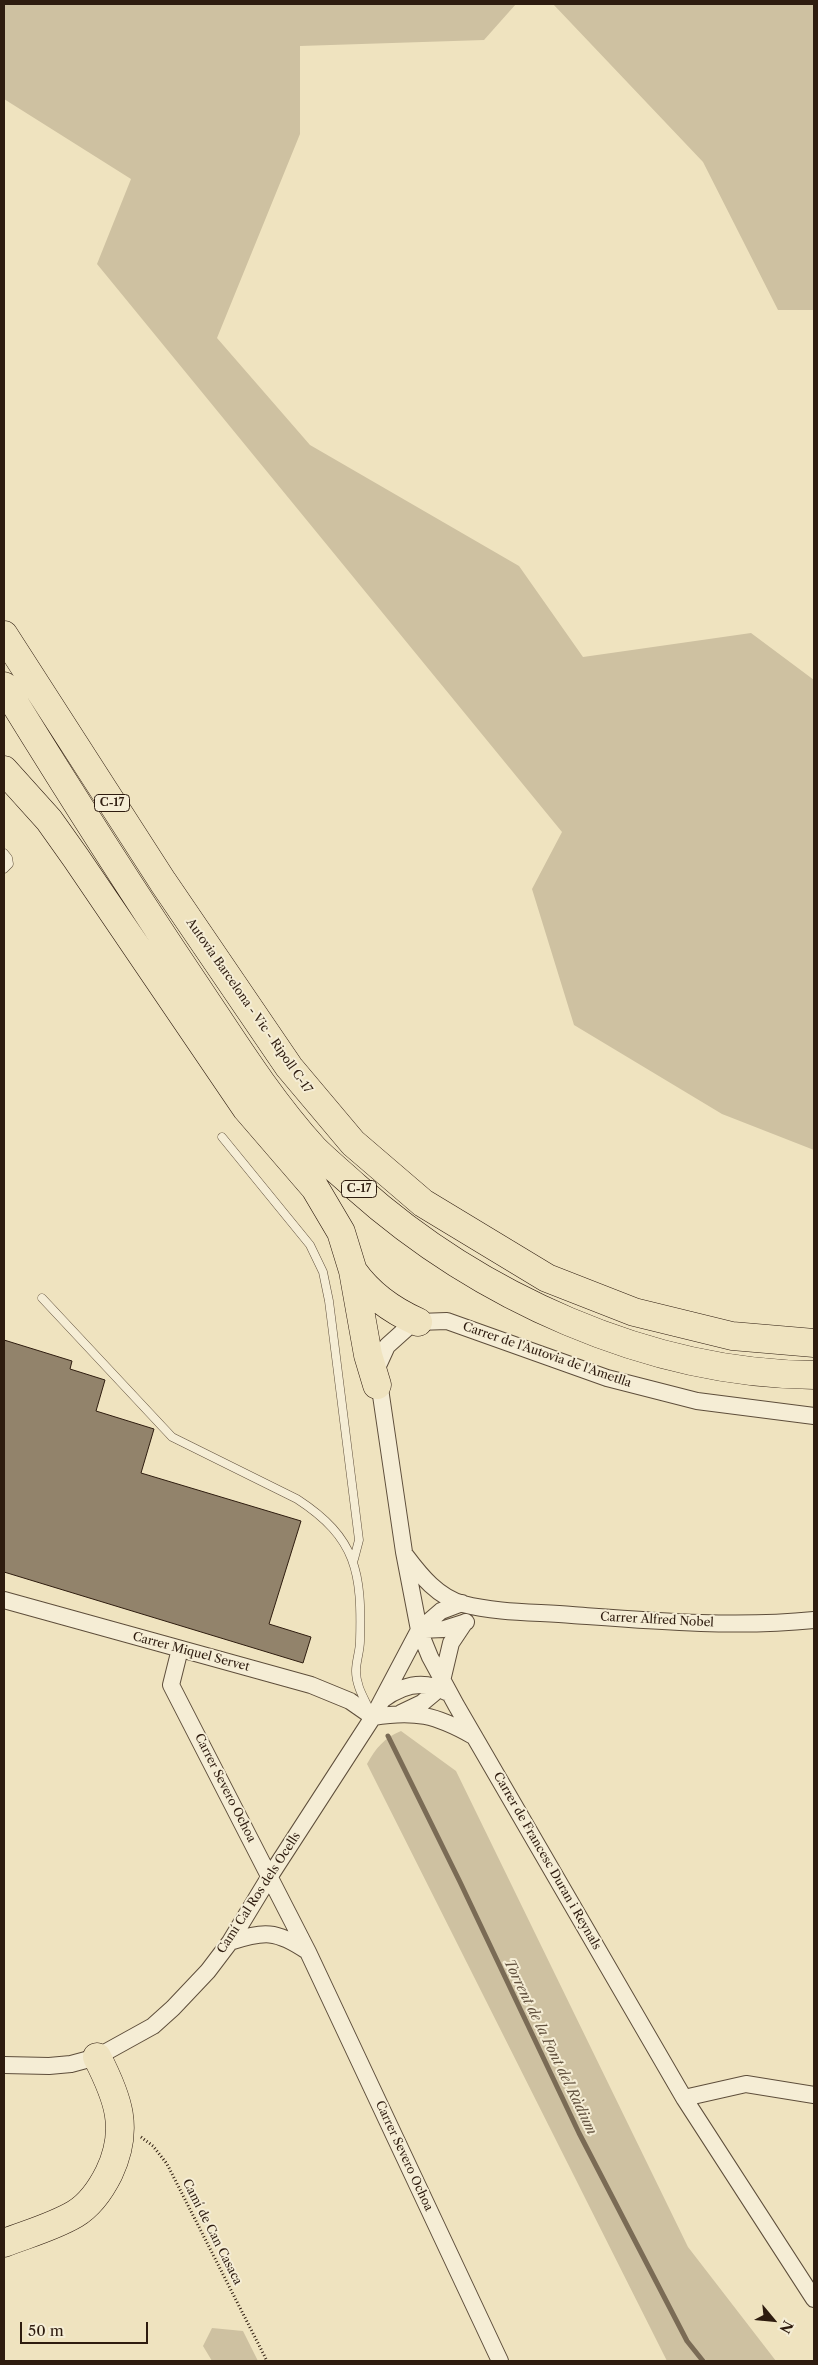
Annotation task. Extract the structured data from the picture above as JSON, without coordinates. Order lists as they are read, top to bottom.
{
  "streets": {
    "highway": ["C-17", "Autovia Barcelona - Vic - Ripoll C-17"],
    "street": [
      "Carrer de l'Autovia de l'Ametlla",
      "Carrer Alfred Nobel",
      "Carrer Miquel Servet",
      "Carrer Severo Ochoa",
      "Carrer de Francesc Duran i Reynals",
      "Camí Cal Ros dels Ocells"
    ],
    "path": ["Camí de Can Casaca"]
  },
  "crossings": [
    ["Carrer Alfred Nobel", "Carrer de Francesc Duran i Reynals"],
    ["Carrer Alfred Nobel", "Camí Cal Ros dels Ocells"],
    ["Carrer Miquel Servet", "Carrer Severo Ochoa"],
    ["Carrer Miquel Servet", "Camí Cal Ros dels Ocells"],
    ["Carrer Severo Ochoa", "Camí Cal Ros dels Ocells"],
    ["Carrer de Francesc Duran i Reynals", "Camí Cal Ros dels Ocells"]
  ],
  "water": ["Torrent de la Font del Ràdium"],
  "scale_bar": "50 m",
  "north": "bottom right"
}
